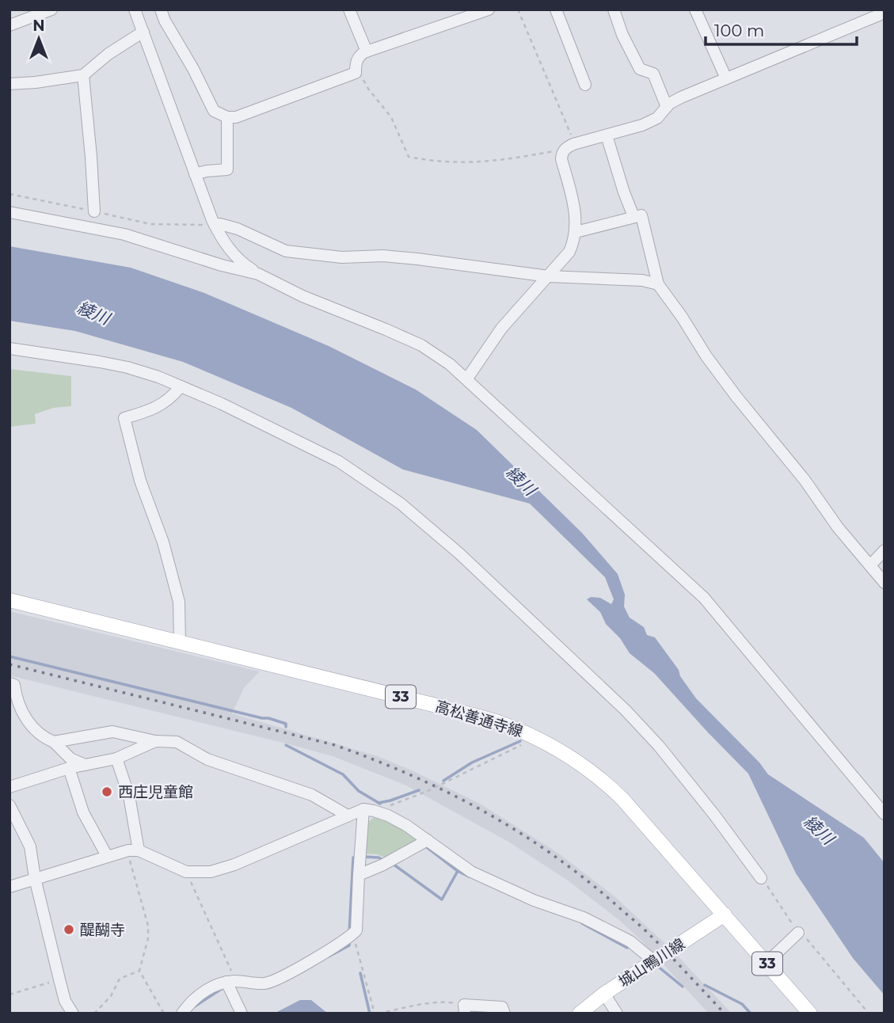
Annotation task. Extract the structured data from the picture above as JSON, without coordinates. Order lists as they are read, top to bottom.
{
  "streets": {
    "main road": ["33", "高松善通寺線", "城山鴨川線"]
  },
  "crossings": [
    ["高松善通寺線", "城山鴨川線"]
  ],
  "water": ["綾川"],
  "places": ["西庄児童館", "醍醐寺"],
  "scale_bar": "100 m",
  "north": "top"
}
